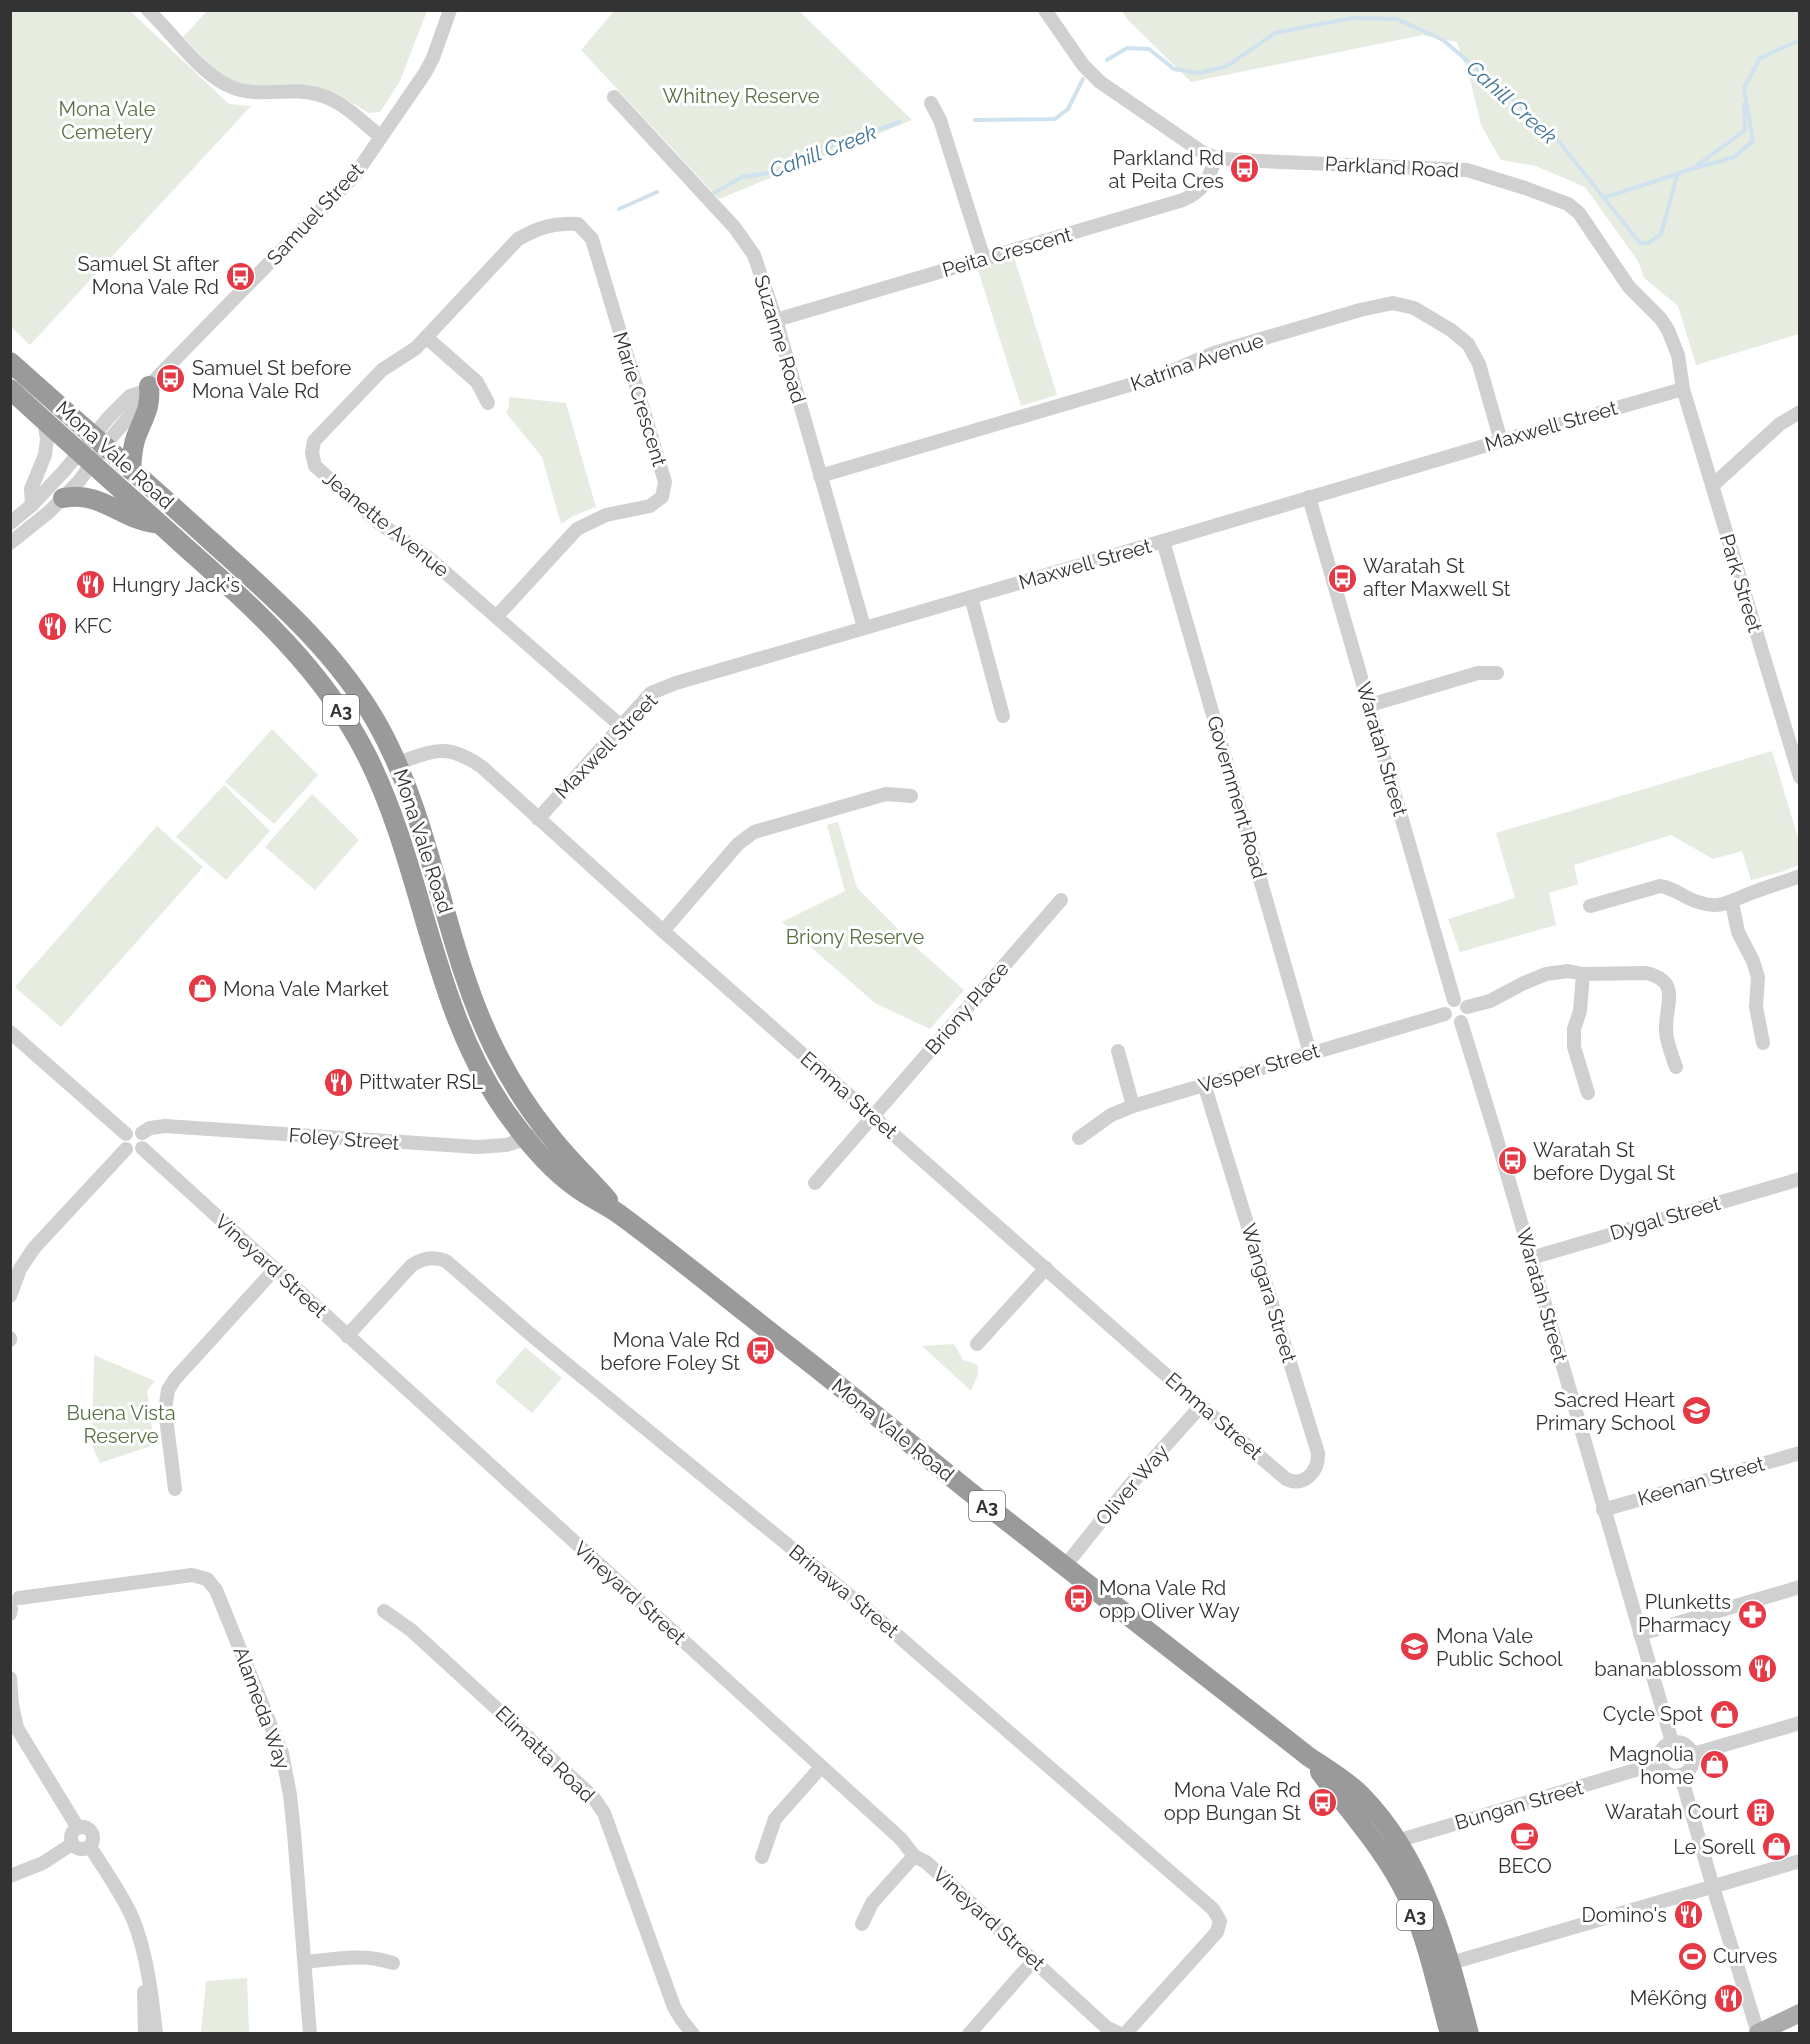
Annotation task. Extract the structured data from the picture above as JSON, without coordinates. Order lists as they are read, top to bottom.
{
  "streets": {
    "highway": ["Mona Vale Road", "A3"],
    "street": [
      "Parkland Road",
      "Samuel Street",
      "Peita Crescent",
      "Suzanne Road",
      "Katrina Avenue",
      "Marie Crescent",
      "Maxwell Street",
      "Jeanette Avenue",
      "Park Street",
      "Waratah Street",
      "Government Road",
      "Briony Place",
      "Vesper Street",
      "Emma Street",
      "Foley Street",
      "Dygal Street",
      "Vineyard Street",
      "Wangara Street",
      "Keenan Street",
      "Oliver Way",
      "Brinawa Street",
      "Alameda Way",
      "Elimatta Road",
      "Bungan Street"
    ]
  },
  "crossings": [
    ["Parkland Road", "Peita Crescent"],
    ["Parkland Road", "Maxwell Street"],
    ["Parkland Road", "Park Street"],
    ["Samuel Street", "Mona Vale Road"],
    ["Peita Crescent", "Suzanne Road"],
    ["Suzanne Road", "Katrina Avenue"],
    ["Suzanne Road", "Maxwell Street"],
    ["Katrina Avenue", "Maxwell Street"],
    ["Marie Crescent", "Jeanette Avenue"],
    ["Maxwell Street", "Jeanette Avenue"],
    ["Maxwell Street", "Park Street"],
    ["Maxwell Street", "Waratah Street"],
    ["Maxwell Street", "Government Road"],
    ["Maxwell Street", "Emma Street"],
    ["Mona Vale Road", "Emma Street"],
    ["Mona Vale Road", "Foley Street"],
    ["Mona Vale Road", "Oliver Way"],
    ["Mona Vale Road", "Bungan Street"],
    ["Waratah Street", "Vesper Street"],
    ["Waratah Street", "Dygal Street"],
    ["Waratah Street", "Keenan Street"],
    ["Waratah Street", "Bungan Street"],
    ["Government Road", "Vesper Street"],
    ["Briony Place", "Emma Street"],
    ["Vesper Street", "Wangara Street"],
    ["Emma Street", "Wangara Street"],
    ["Emma Street", "Oliver Way"],
    ["Foley Street", "Vineyard Street"],
    ["Vineyard Street", "Brinawa Street"]
  ],
  "water": ["Cahill Creek"],
  "parks": [
    "Whitney Reserve",
    "Mona Vale Cemetery",
    "Briony Reserve",
    "Buena Vista Reserve"
  ],
  "places": {
    "bus stop": [
      "Parkland Rd at Peita Cres",
      "Samuel St after Mona Vale Rd",
      "Samuel St before Mona Vale Rd",
      "Waratah St after Maxwell St",
      "Waratah St before Dygal St",
      "Mona Vale Rd before Foley St",
      "Mona Vale Rd opp Oliver Way",
      "Mona Vale Rd opp Bungan St"
    ],
    "restaurant": [
      "Hungry Jack's",
      "KFC",
      "Pittwater RSL",
      "bananablossom",
      "Domino's",
      "MêKông"
    ],
    "shop": [
      "Mona Vale Market",
      "Cycle Spot",
      "Magnolia home",
      "Le Sorell"
    ],
    "school or university": ["Sacred Heart Primary School", "Mona Vale Public School"],
    "pharmacy": ["Plunketts Pharmacy"],
    "building": ["Waratah Court"],
    "cafe": ["BECO"],
    "sports": ["Curves"]
  }
}
